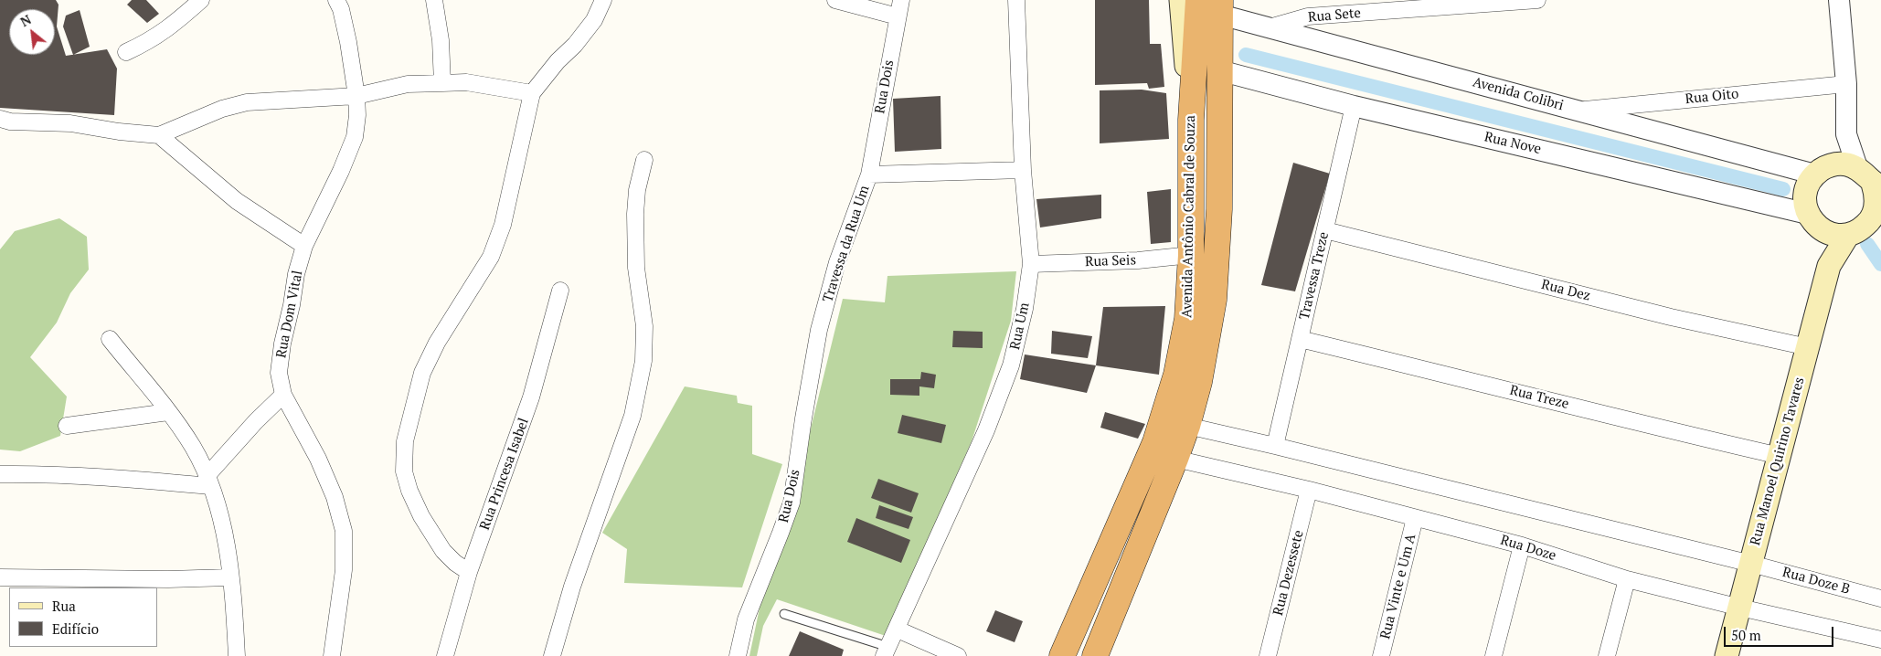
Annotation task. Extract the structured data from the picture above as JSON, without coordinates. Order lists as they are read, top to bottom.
{
  "streets": {
    "highway": ["Avenida Antônio Cabral de Souza"],
    "main road": ["Rua Manoel Quirino Tavares"],
    "street": [
      "Rua Sete",
      "Rua Dois",
      "Avenida Colibri",
      "Rua Oito",
      "Rua Nove",
      "Travessa da Rua Um",
      "Rua Seis",
      "Travessa Treze",
      "Rua Dez",
      "Rua Dom Vital",
      "Rua Um",
      "Rua Treze",
      "Rua Princesa Isabel",
      "Rua Doze",
      "Rua Dezessete",
      "Rua Doze B",
      "Rua Vinte e Um A"
    ]
  },
  "crossings": [
    ["Rua Sete", "Avenida Colibri"],
    ["Rua Dois", "Travessa da Rua Um"],
    ["Avenida Colibri", "Rua Oito"],
    ["Avenida Colibri", "Rua Nove"],
    ["Avenida Colibri", "Avenida Antônio Cabral de Souza"],
    ["Avenida Colibri", "Rua Manoel Quirino Tavares"],
    ["Rua Nove", "Avenida Antônio Cabral de Souza"],
    ["Rua Nove", "Travessa Treze"],
    ["Rua Nove", "Rua Manoel Quirino Tavares"],
    ["Avenida Antônio Cabral de Souza", "Rua Seis"],
    ["Avenida Antônio Cabral de Souza", "Rua Doze"],
    ["Travessa da Rua Um", "Rua Um"],
    ["Rua Seis", "Rua Um"],
    ["Travessa Treze", "Rua Dez"],
    ["Travessa Treze", "Rua Treze"],
    ["Rua Dez", "Rua Manoel Quirino Tavares"],
    ["Rua Treze", "Rua Manoel Quirino Tavares"],
    ["Rua Manoel Quirino Tavares", "Rua Doze"],
    ["Rua Manoel Quirino Tavares", "Rua Doze B"],
    ["Rua Doze", "Rua Dezessete"],
    ["Rua Doze", "Rua Vinte e Um A"]
  ],
  "legend": ["Rua", "Edifício"],
  "scale_bar": "50 m",
  "north": "top left"
}
